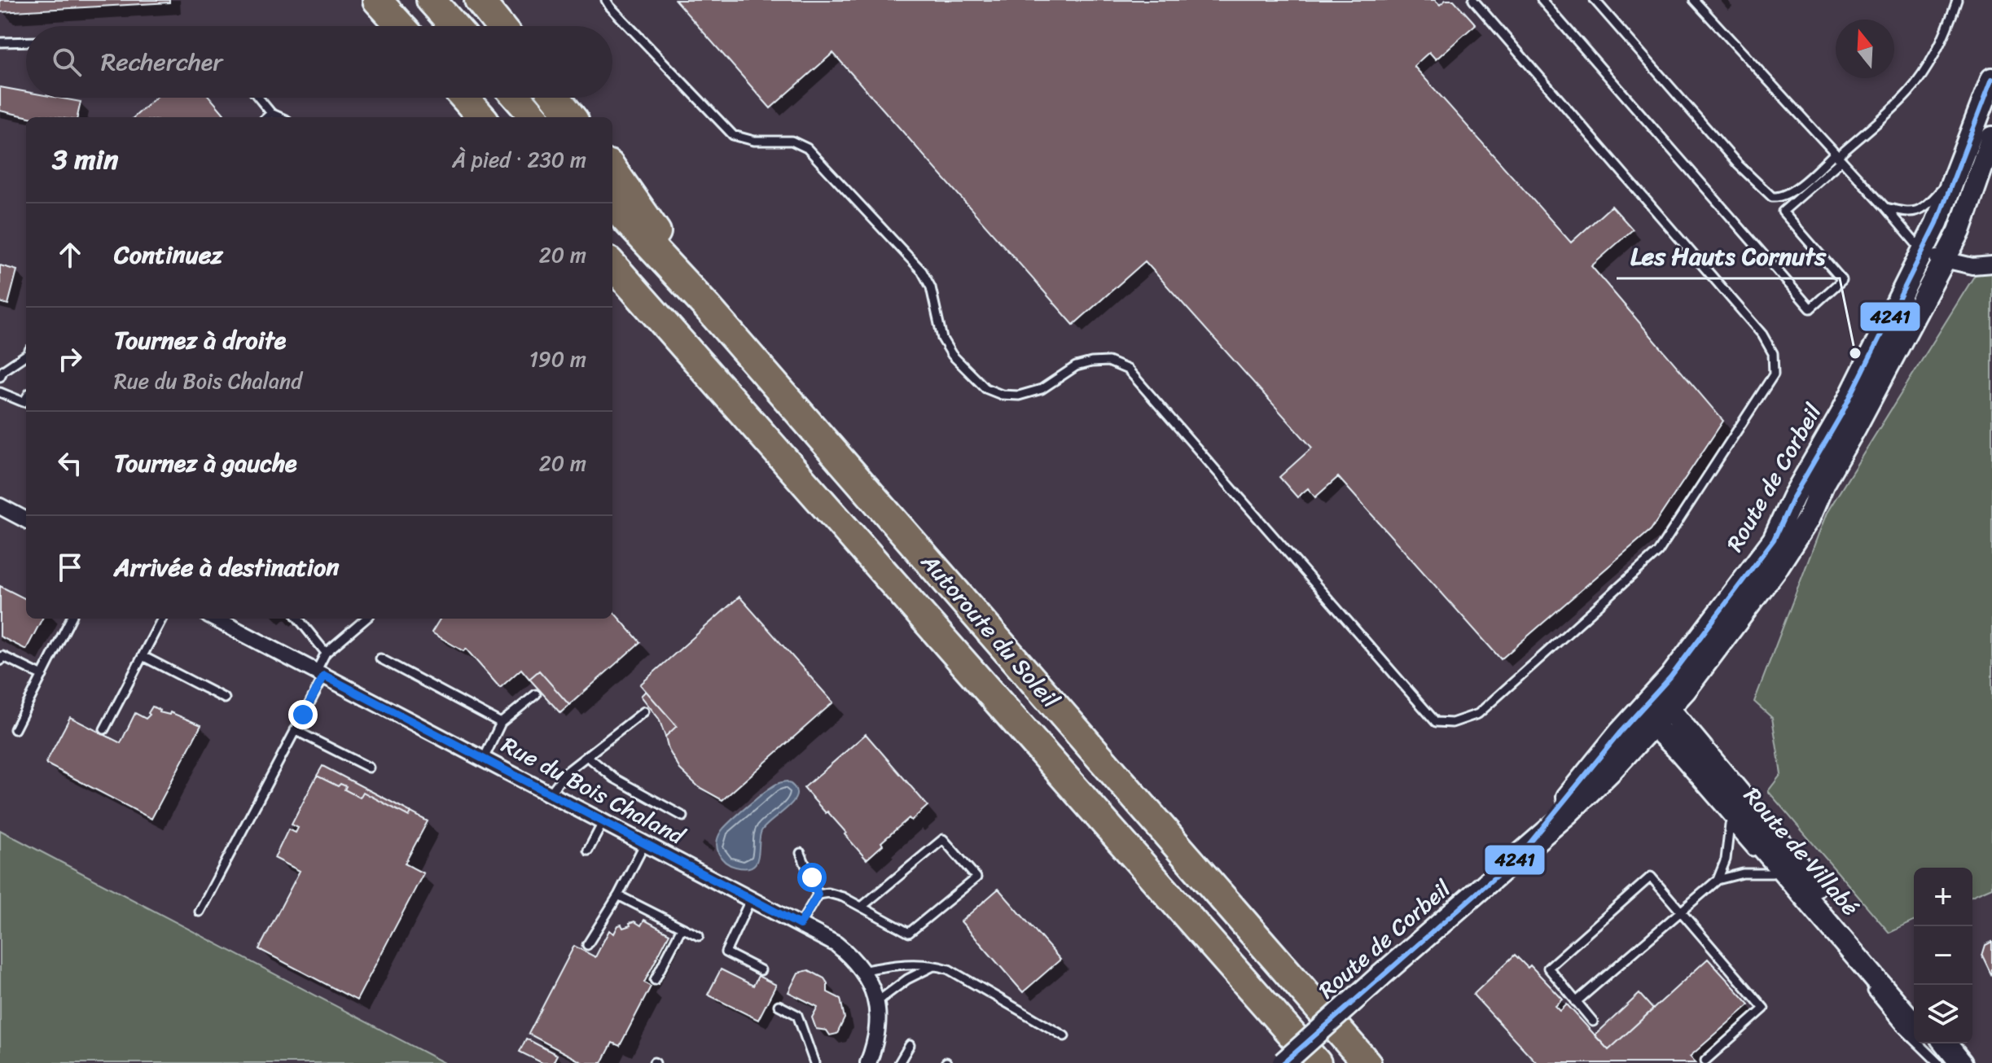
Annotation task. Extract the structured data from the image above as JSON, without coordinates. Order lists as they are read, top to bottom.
{
  "streets": {
    "highway": ["Autoroute du Soleil"],
    "street": ["Route de Corbeil", "Rue du Bois Chaland", "Route de Villabé"]
  },
  "crossings": [
    ["Route de Corbeil", "Route de Villabé"]
  ],
  "places": ["Les Hauts Cornuts"],
  "lines": ["transit line 4241"],
  "north": "top",
  "page": {
    "search": "Rechercher",
    "heading": ["3 min", "À pied · 230 m"],
    "list": [
      ["Continuez", "20 m"],
      ["Tournez à droite", "Rue du Bois Chaland", "190 m"],
      ["Tournez à gauche", "20 m"],
      "Arrivée à destination"
    ],
    "map_buttons": ["+", "−"]
  }
}
